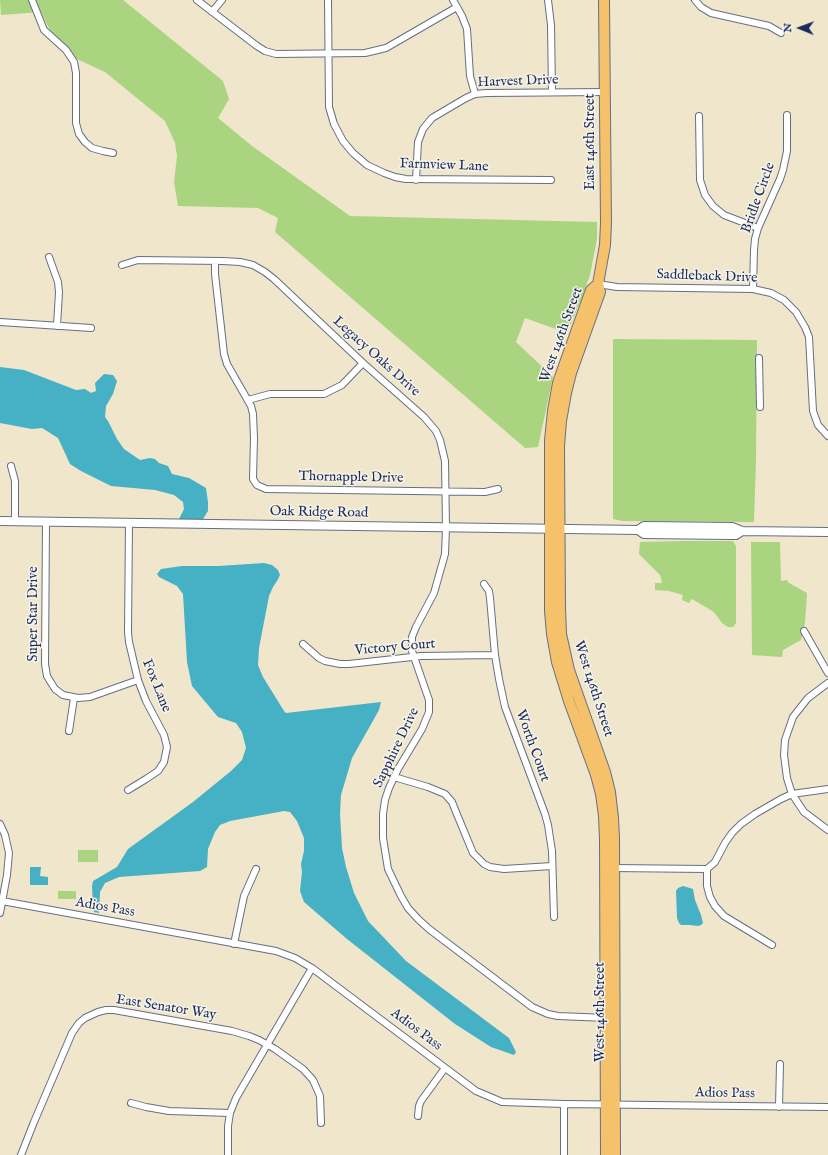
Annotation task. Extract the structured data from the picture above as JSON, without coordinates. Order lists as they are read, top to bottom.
{
  "streets": {
    "main road": ["East 146th Street", "West 146th Street"],
    "street": [
      "Harvest Drive",
      "Farmview Lane",
      "Bridle Circle",
      "Saddleback Drive",
      "Legacy Oaks Drive",
      "Thornapple Drive",
      "Oak Ridge Road",
      "Super Star Drive",
      "Victory Court",
      "Fox Lane",
      "Worth Court",
      "Sapphire Drive",
      "Adios Pass",
      "East Senator Way"
    ]
  },
  "crossings": [
    ["Harvest Drive", "East 146th Street"],
    ["Harvest Drive", "Farmview Lane"],
    ["East 146th Street", "Saddleback Drive"],
    ["East 146th Street", "West 146th Street"],
    ["Bridle Circle", "Saddleback Drive"],
    ["Saddleback Drive", "West 146th Street"],
    ["West 146th Street", "Oak Ridge Road"],
    ["West 146th Street", "Sapphire Drive"],
    ["West 146th Street", "Adios Pass"],
    ["Legacy Oaks Drive", "Thornapple Drive"],
    ["Legacy Oaks Drive", "Oak Ridge Road"],
    ["Legacy Oaks Drive", "Sapphire Drive"],
    ["Oak Ridge Road", "Super Star Drive"],
    ["Oak Ridge Road", "Fox Lane"],
    ["Oak Ridge Road", "Sapphire Drive"],
    ["Victory Court", "Worth Court"],
    ["Victory Court", "Sapphire Drive"]
  ],
  "north": "left"
}
